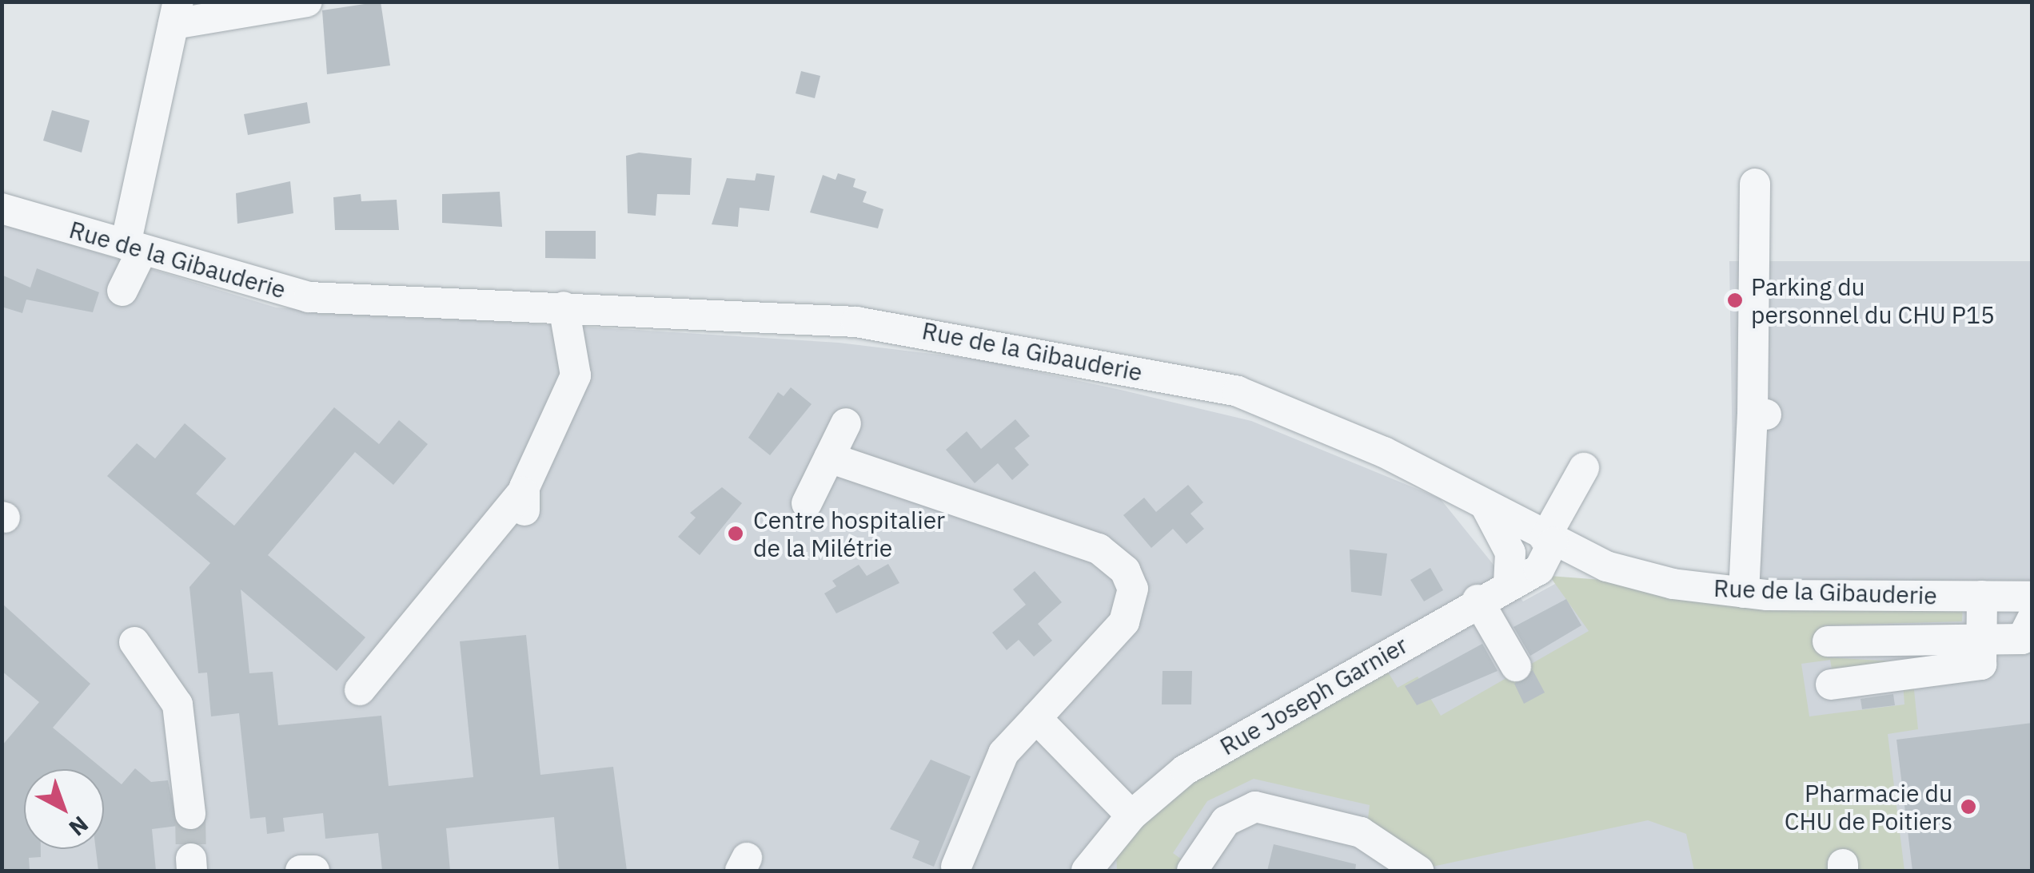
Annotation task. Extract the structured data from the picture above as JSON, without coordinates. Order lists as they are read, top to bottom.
{
  "streets": {
    "street": ["Rue de la Gibauderie", "Rue Joseph Garnier"]
  },
  "places": ["Parking du personnel du CHU P15", "Centre hospitalier de la Milétrie", "Pharmacie du CHU de Poitiers"],
  "north": "bottom right"
}
